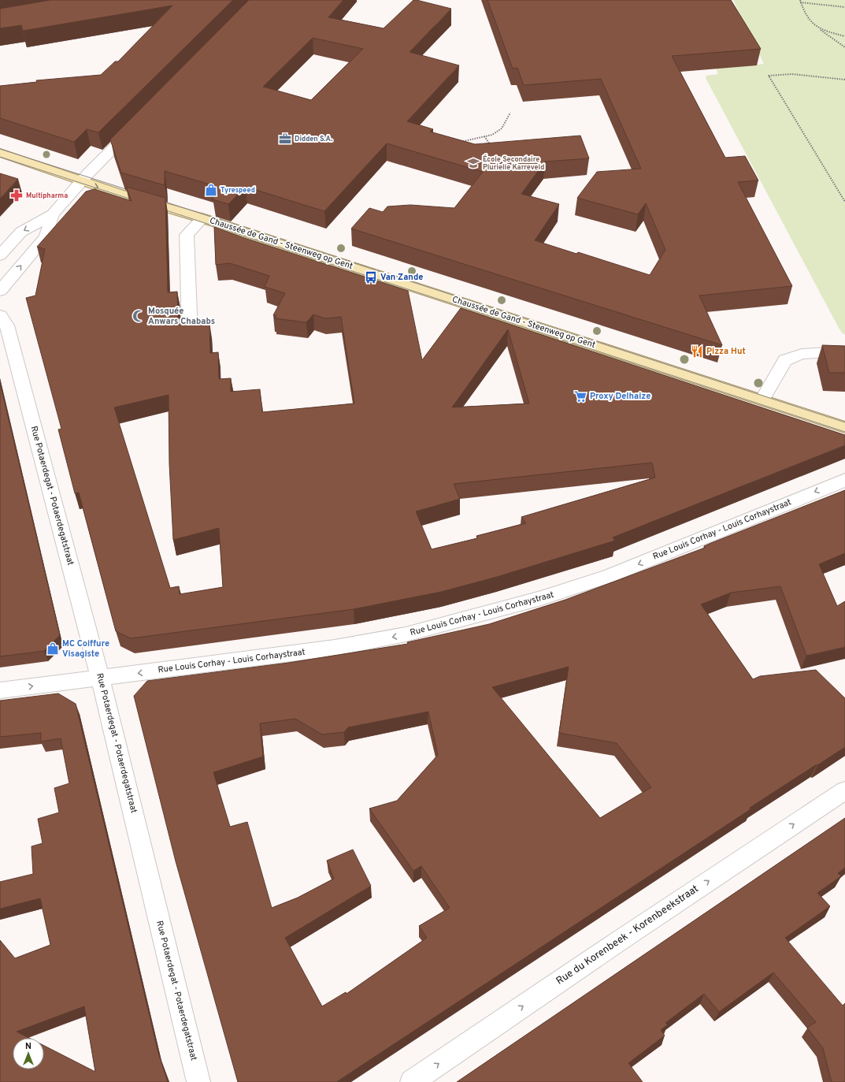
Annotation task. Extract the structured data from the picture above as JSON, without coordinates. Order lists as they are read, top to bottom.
{
  "streets": {
    "main road": ["Chaussée de Gand - Steenweg op Gent"],
    "street": ["Rue Potaerdegat - Potaerdegatstraat", "Rue Louis Corhay - Louis Corhaystraat", "Rue du Korenbeek - Korenbeekstraat"]
  },
  "crossings": [
    ["Rue Potaerdegat - Potaerdegatstraat", "Rue Louis Corhay - Louis Corhaystraat"]
  ],
  "one_way": ["Rue du Korenbeek - Korenbeekstraat"],
  "places": {
    "office": ["Didden S.A."],
    "school or university": ["École Secondaire Plurielle Karreveld"],
    "shop": ["Tyrespeed", "MC Coiffure Visagiste"],
    "pharmacy": ["Multipharma"],
    "bus stop": ["Van Zande"],
    "mosque": ["Mosquée Anwars Chababs"],
    "restaurant": ["Pizza Hut"],
    "supermarket": ["Proxy Delhaize"]
  },
  "north": "top"
}
